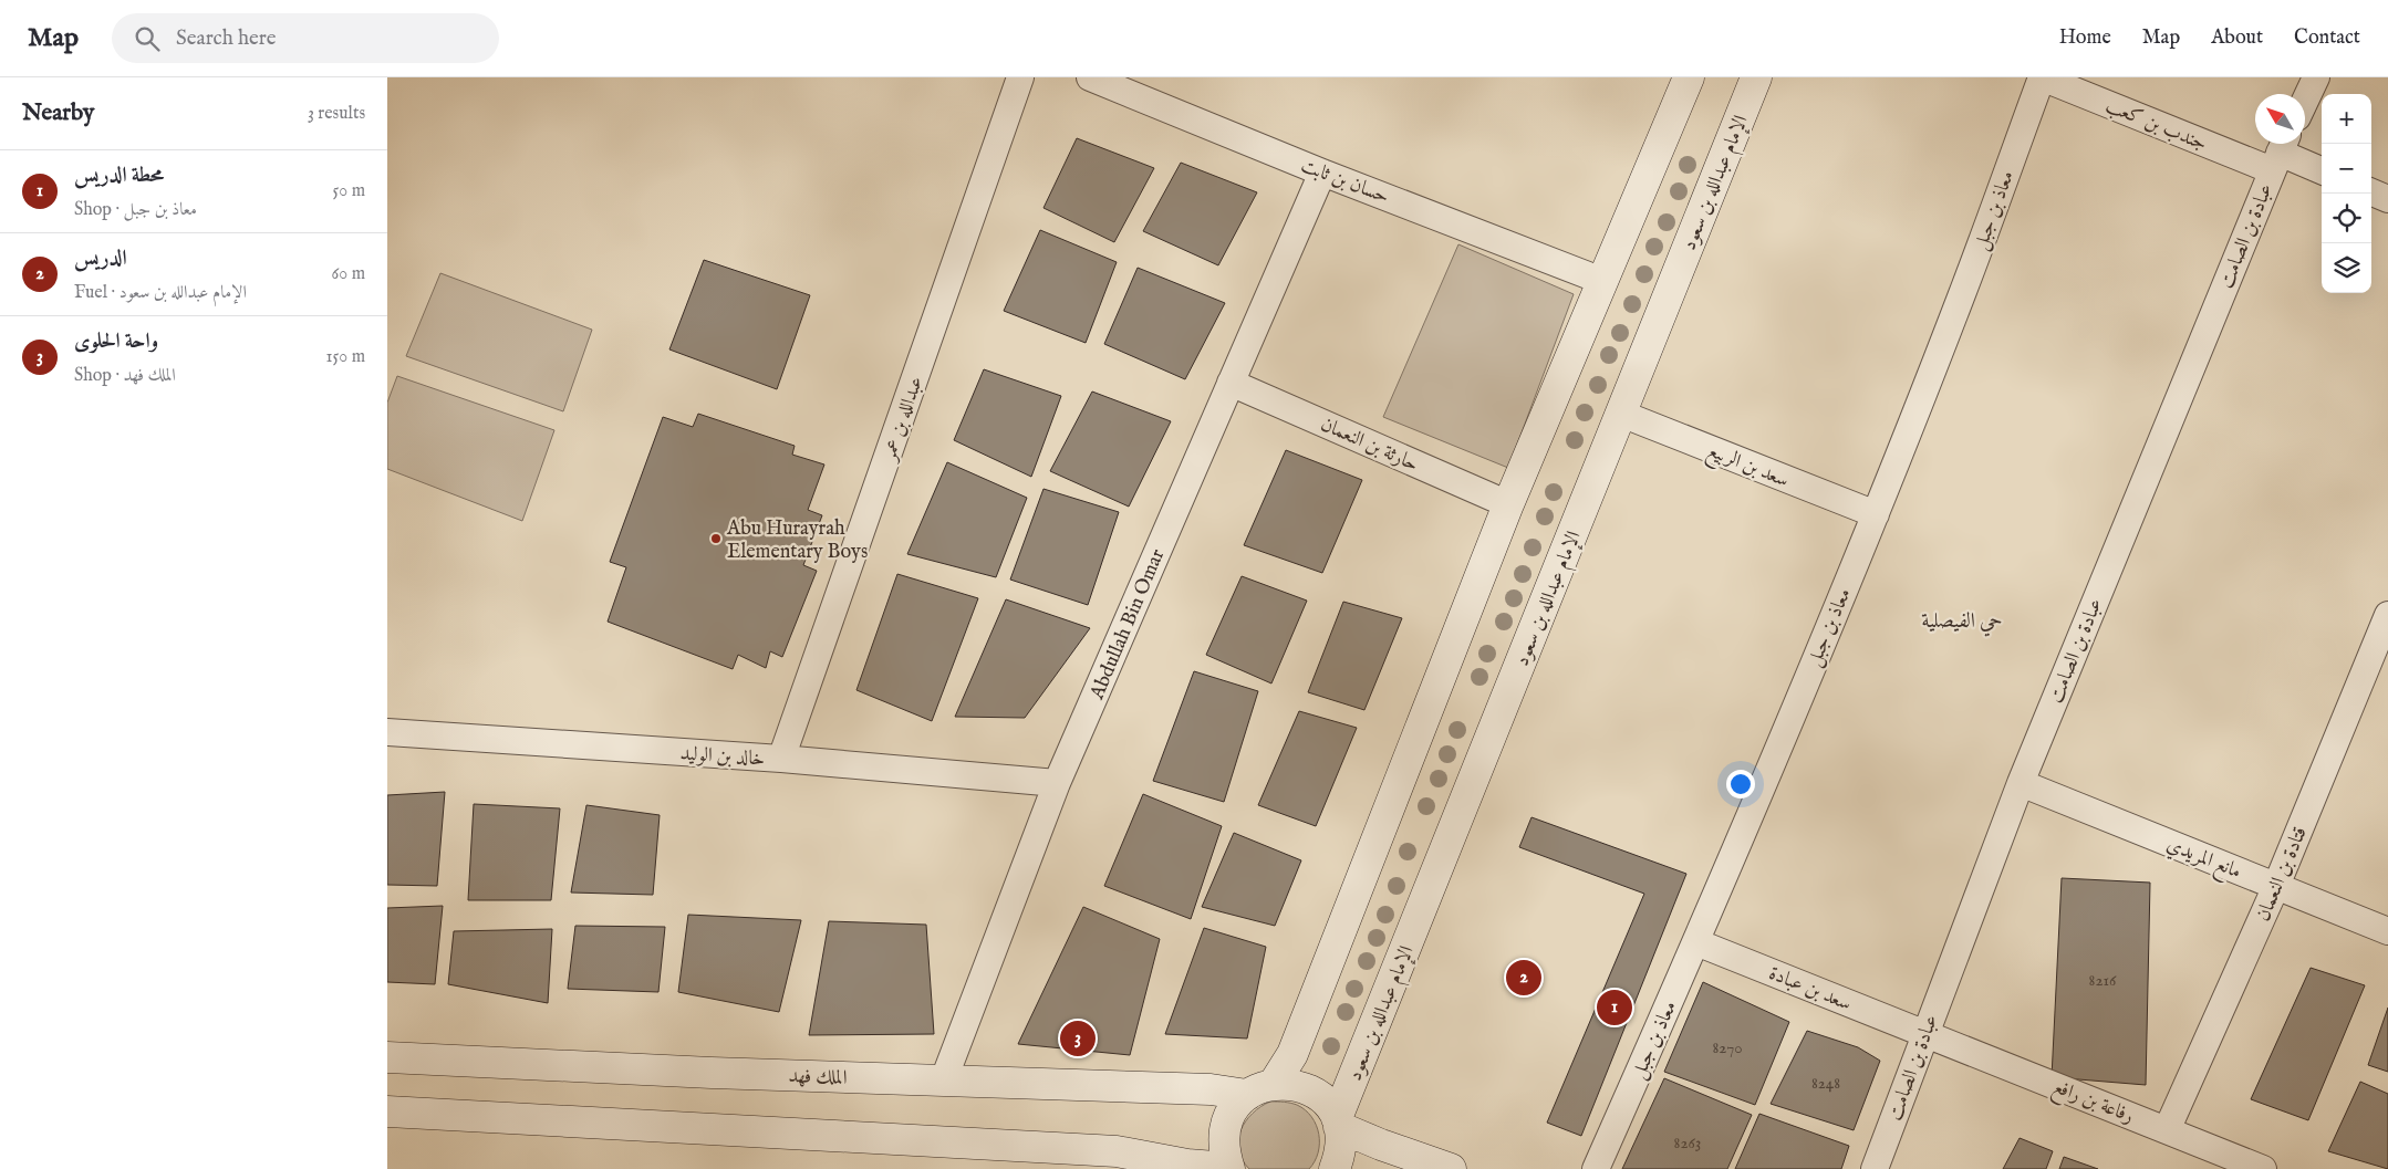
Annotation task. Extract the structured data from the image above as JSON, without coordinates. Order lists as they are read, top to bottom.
{
  "streets": {
    "street": [
      "جندب بن كعب",
      "حسان بن ثابت",
      "الإمام عبدالله بن سعود",
      "معاذ بن جبل",
      "عبادة بن الصامت",
      "عبدالله بن عمر",
      "حارثة بن النعمان",
      "سعد بن الربيع",
      "Abdullah Bin Omar",
      "خالد بن الوليد",
      "مانع المريدي",
      "قتادة بن النعمان",
      "سعد بن عبادة",
      "الملك فهد",
      "رفاعة بن رافع"
    ]
  },
  "crossings": [
    ["جندب بن كعب", "معاذ بن جبل"],
    ["جندب بن كعب", "عبادة بن الصامت"],
    ["حسان بن ثابت", "Abdullah Bin Omar"],
    ["الإمام عبدالله بن سعود", "سعد بن الربيع"],
    ["الإمام عبدالله بن سعود", "الملك فهد"],
    ["معاذ بن جبل", "سعد بن الربيع"],
    ["معاذ بن جبل", "سعد بن عبادة"],
    ["عبادة بن الصامت", "مانع المريدي"],
    ["عبادة بن الصامت", "سعد بن عبادة"],
    ["عبادة بن الصامت", "رفاعة بن رافع"],
    ["عبدالله بن عمر", "خالد بن الوليد"],
    ["حارثة بن النعمان", "Abdullah Bin Omar"],
    ["Abdullah Bin Omar", "خالد بن الوليد"],
    ["Abdullah Bin Omar", "الملك فهد"],
    ["مانع المريدي", "قتادة بن النعمان"],
    ["قتادة بن النعمان", "رفاعة بن رافع"],
    ["سعد بن عبادة", "رفاعة بن رافع"]
  ],
  "districts": ["حي الفيصلية"],
  "places": ["Abu Hurayrah Elementary Boys"],
  "house_numbers": [
    "8216",
    "8270",
    "8248",
    "8263"
  ],
  "north": "top left",
  "page": {
    "header": "Map",
    "search": "Search here",
    "nav": [
      "Home",
      "Map",
      "About",
      "Contact"
    ],
    "heading": ["Nearby", "3 results"],
    "map_buttons": ["+", "−"],
    "list": [
      {
        "mark": "1",
        "name": "محطة الدريس",
        "note": "Shop · معاذ بن جبل",
        "value": "50 m"
      },
      {
        "mark": "2",
        "name": "الدريس",
        "note": "Fuel · الإمام عبدالله بن سعود",
        "value": "60 m"
      },
      {
        "mark": "3",
        "name": "واحة الحلوى",
        "note": "Shop · الملك فهد",
        "value": "150 m"
      }
    ],
    "pins": ["2", "1", "3"]
  }
}
